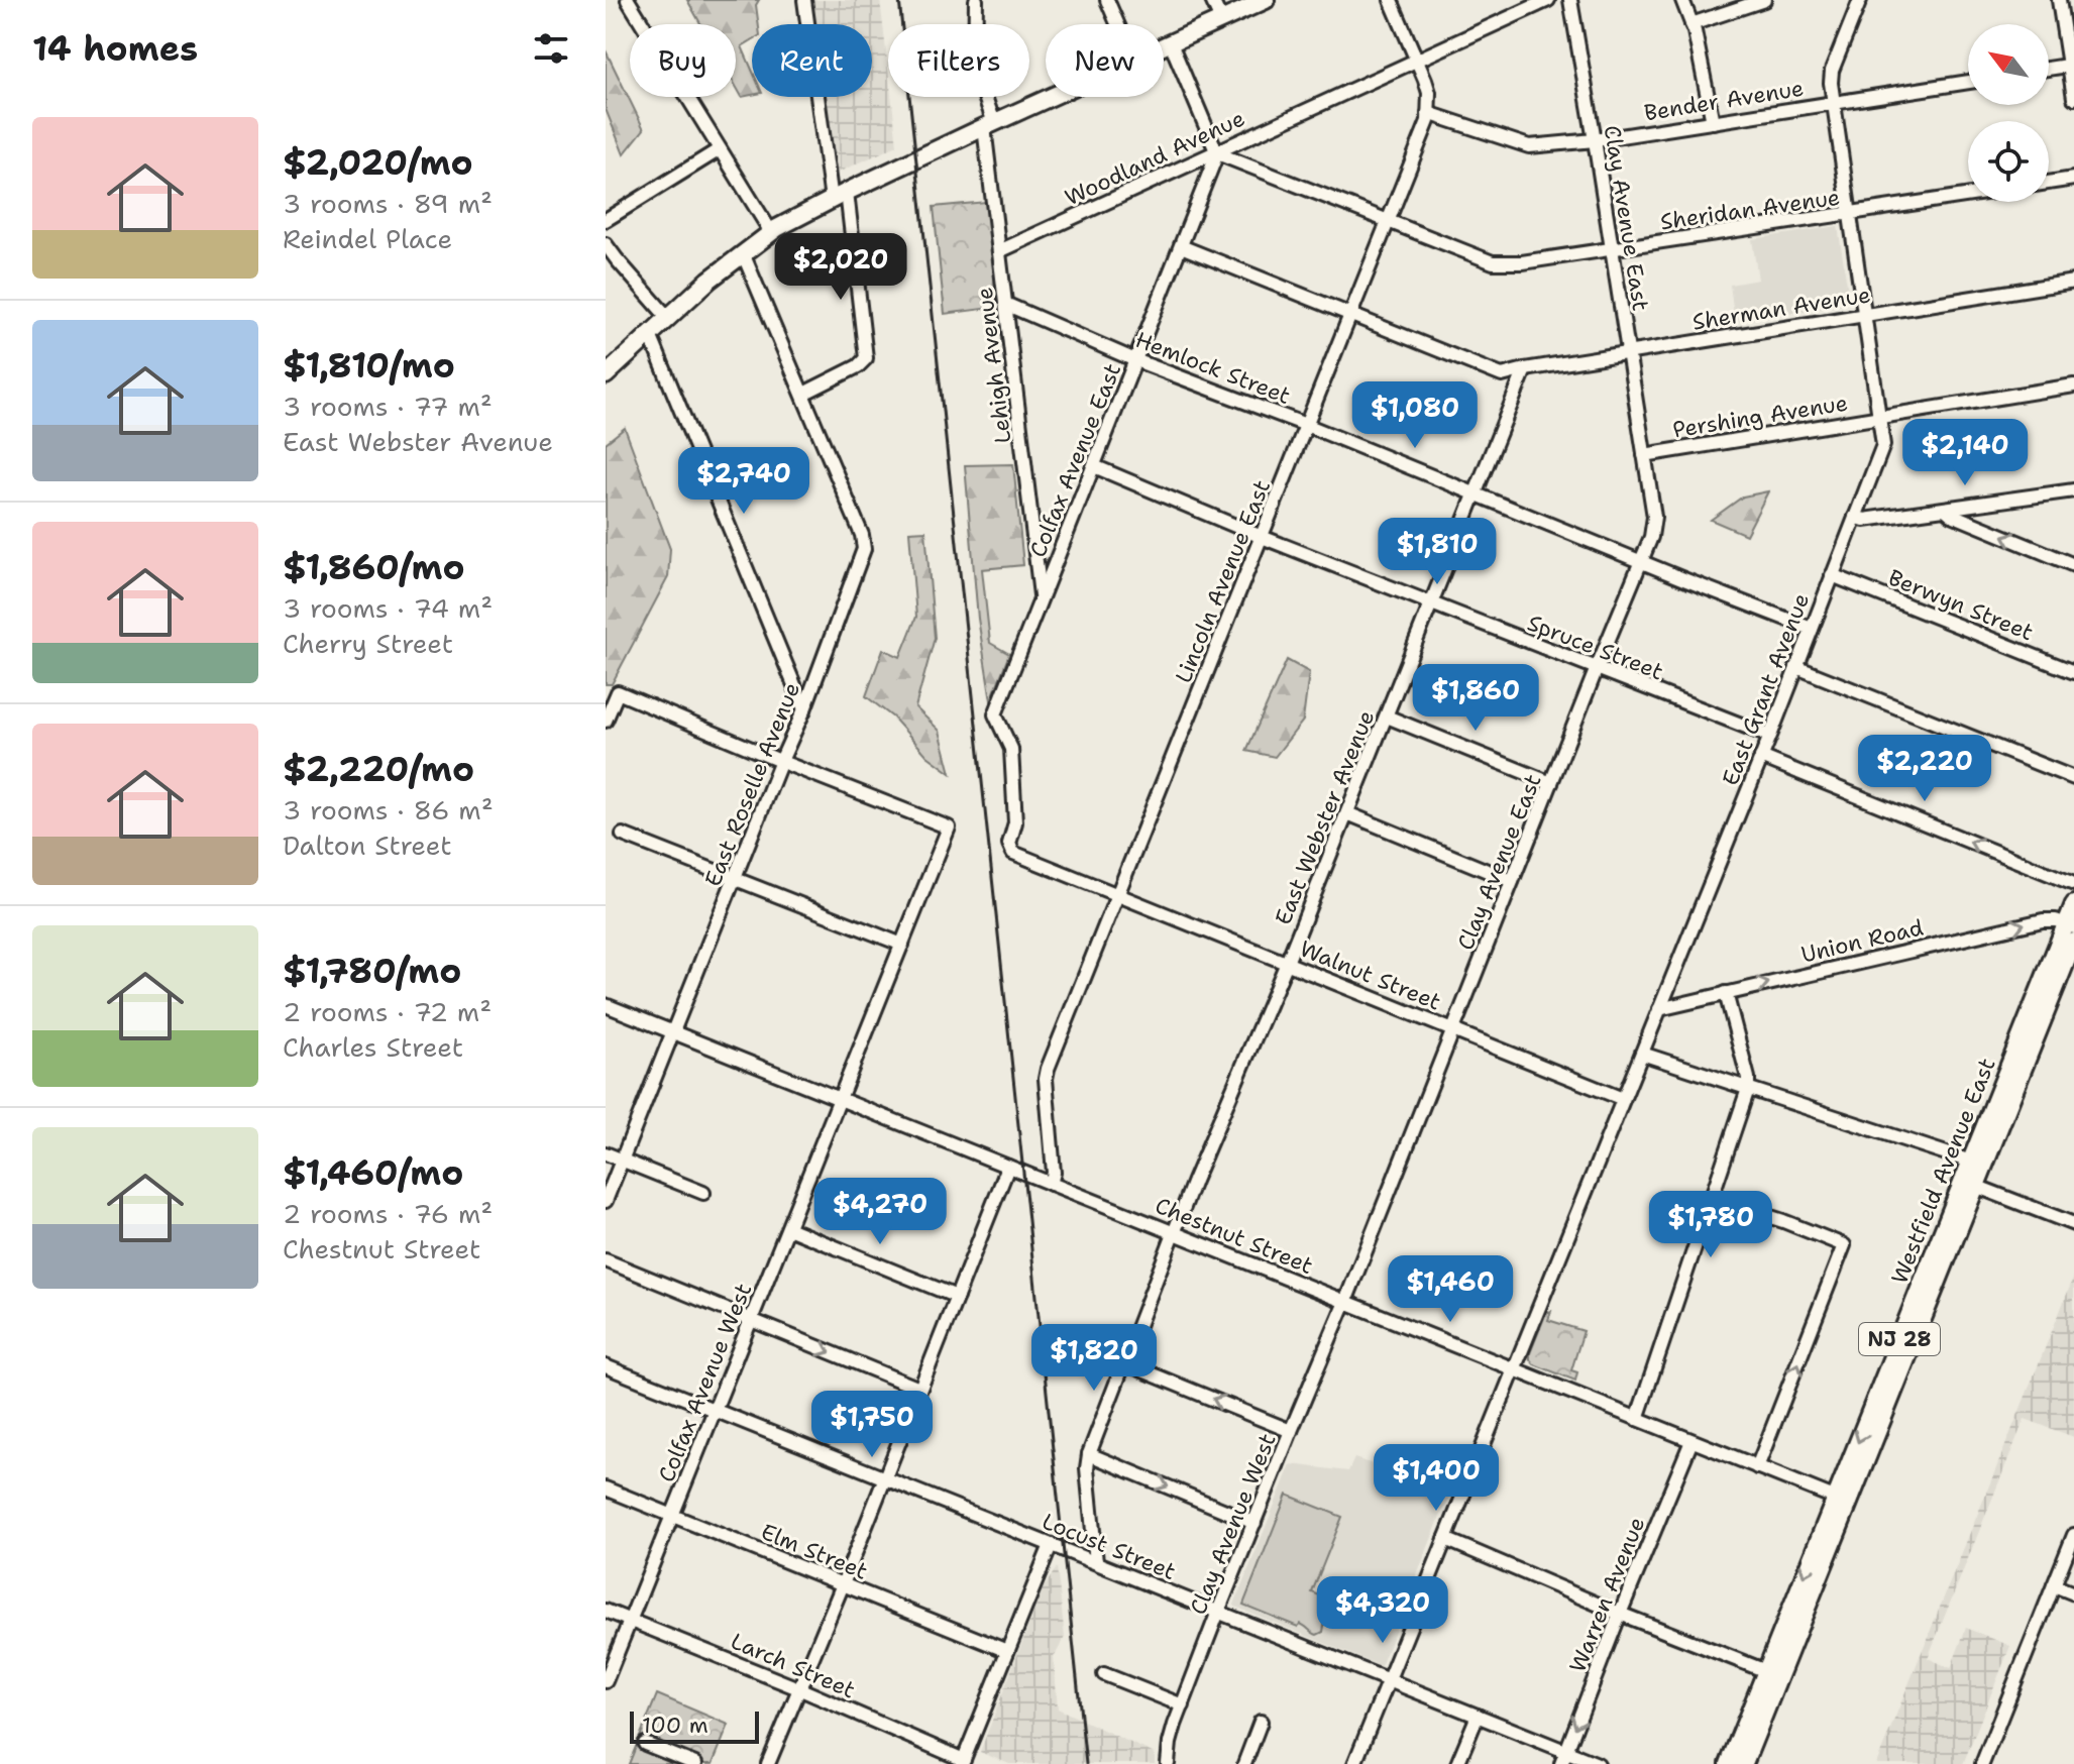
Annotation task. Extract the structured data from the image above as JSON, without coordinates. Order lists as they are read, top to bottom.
{
  "streets": {
    "main road": ["Westfield Avenue East", "NJ 28"],
    "street": [
      "Bender Avenue",
      "Woodland Avenue",
      "Sheridan Avenue",
      "Clay Avenue East",
      "Sherman Avenue",
      "Lehigh Avenue",
      "Hemlock Street",
      "Pershing Avenue",
      "Colfax Avenue East",
      "Lincoln Avenue East",
      "Berwyn Street",
      "Spruce Street",
      "East Grant Avenue",
      "East Roselle Avenue",
      "East Webster Avenue",
      "Union Road",
      "Walnut Street",
      "Chestnut Street",
      "Colfax Avenue West",
      "Clay Avenue West",
      "Locust Street",
      "Elm Street",
      "Warren Avenue",
      "Larch Street"
    ]
  },
  "crossings": [
    ["Bender Avenue", "Clay Avenue East"],
    ["Bender Avenue", "Lincoln Avenue East"],
    ["Bender Avenue", "East Grant Avenue"],
    ["Woodland Avenue", "Sheridan Avenue"],
    ["Woodland Avenue", "Lehigh Avenue"],
    ["Woodland Avenue", "Colfax Avenue East"],
    ["Woodland Avenue", "Lincoln Avenue East"],
    ["Sheridan Avenue", "Clay Avenue East"],
    ["Sheridan Avenue", "Colfax Avenue East"],
    ["Sheridan Avenue", "Lincoln Avenue East"],
    ["Sheridan Avenue", "East Grant Avenue"],
    ["Clay Avenue East", "Sherman Avenue"],
    ["Clay Avenue East", "Hemlock Street"],
    ["Clay Avenue East", "Pershing Avenue"],
    ["Clay Avenue East", "Spruce Street"],
    ["Clay Avenue East", "Walnut Street"],
    ["Clay Avenue East", "Chestnut Street"],
    ["Clay Avenue East", "Clay Avenue West"],
    ["Sherman Avenue", "Colfax Avenue East"],
    ["Sherman Avenue", "Lincoln Avenue East"],
    ["Sherman Avenue", "East Grant Avenue"],
    ["Sherman Avenue", "East Webster Avenue"],
    ["Lehigh Avenue", "Hemlock Street"],
    ["Lehigh Avenue", "Colfax Avenue East"],
    ["Hemlock Street", "Colfax Avenue East"],
    ["Hemlock Street", "Lincoln Avenue East"],
    ["Hemlock Street", "East Grant Avenue"],
    ["Hemlock Street", "East Webster Avenue"],
    ["Pershing Avenue", "East Grant Avenue"],
    ["Colfax Avenue East", "Spruce Street"],
    ["Colfax Avenue East", "Walnut Street"],
    ["Lincoln Avenue East", "Spruce Street"],
    ["Lincoln Avenue East", "Walnut Street"],
    ["Lincoln Avenue East", "Chestnut Street"],
    ["Berwyn Street", "East Grant Avenue"],
    ["Spruce Street", "East Grant Avenue"],
    ["Spruce Street", "East Webster Avenue"],
    ["East Grant Avenue", "Union Road"],
    ["East Grant Avenue", "Walnut Street"],
    ["East Grant Avenue", "Chestnut Street"],
    ["East Grant Avenue", "Locust Street"],
    ["East Roselle Avenue", "Chestnut Street"],
    ["East Webster Avenue", "Walnut Street"],
    ["East Webster Avenue", "Chestnut Street"],
    ["Union Road", "Westfield Avenue East"],
    ["Westfield Avenue East", "Chestnut Street"],
    ["Westfield Avenue East", "NJ 28"],
    ["Chestnut Street", "NJ 28"],
    ["Chestnut Street", "Colfax Avenue West"],
    ["Chestnut Street", "Clay Avenue West"],
    ["Chestnut Street", "Warren Avenue"],
    ["Colfax Avenue West", "Locust Street"],
    ["Colfax Avenue West", "Elm Street"],
    ["Colfax Avenue West", "Larch Street"],
    ["Clay Avenue West", "Locust Street"],
    ["Locust Street", "Warren Avenue"]
  ],
  "one_way": ["Union Road", "Warren Avenue"],
  "scale_bar": "100 m",
  "north": "top left",
  "page": {
    "heading": "14 homes",
    "chip": [
      "Buy",
      "Rent",
      "Filters",
      "New"
    ],
    "list": [
      {
        "name": "$2,020/mo",
        "note": "3 rooms · 89 m² · Reindel Place"
      },
      {
        "name": "$1,810/mo",
        "note": "3 rooms · 77 m² · East Webster Avenue"
      },
      {
        "name": "$1,860/mo",
        "note": "3 rooms · 74 m² · Cherry Street"
      },
      {
        "name": "$2,220/mo",
        "note": "3 rooms · 86 m² · Dalton Street"
      },
      {
        "name": "$1,780/mo",
        "note": "2 rooms · 72 m² · Charles Street"
      },
      {
        "name": "$1,460/mo",
        "note": "2 rooms · 76 m² · Chestnut Street"
      }
    ],
    "price": [
      "$2,020",
      "$1,080",
      "$2,140",
      "$2,740",
      "$1,810",
      "$1,860",
      "$2,220",
      "$4,270",
      "$1,780",
      "$1,460",
      "$1,820",
      "$1,750",
      "$1,400",
      "$4,320"
    ],
    "scale": "100 m"
  }
}
